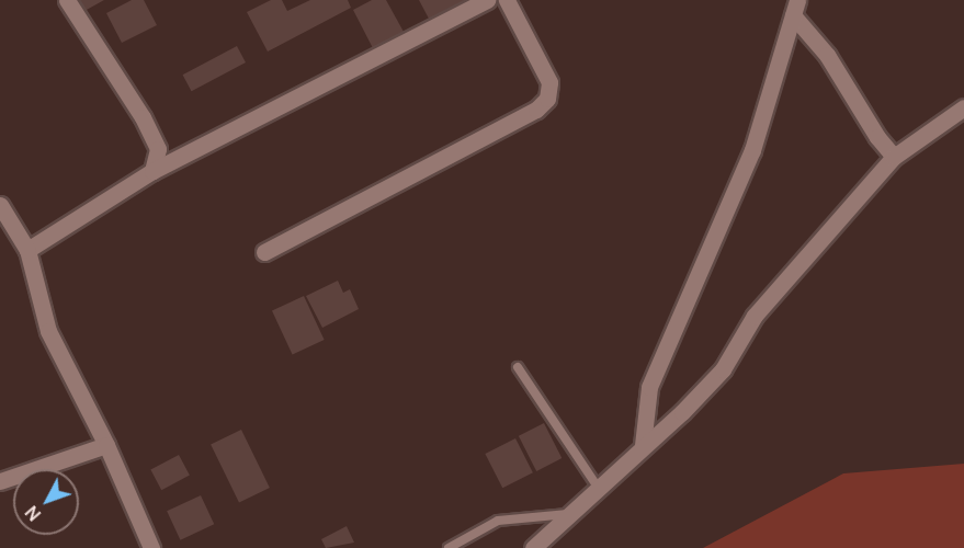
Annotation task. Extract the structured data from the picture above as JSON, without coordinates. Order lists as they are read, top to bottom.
{
  "north": "bottom left"
}
